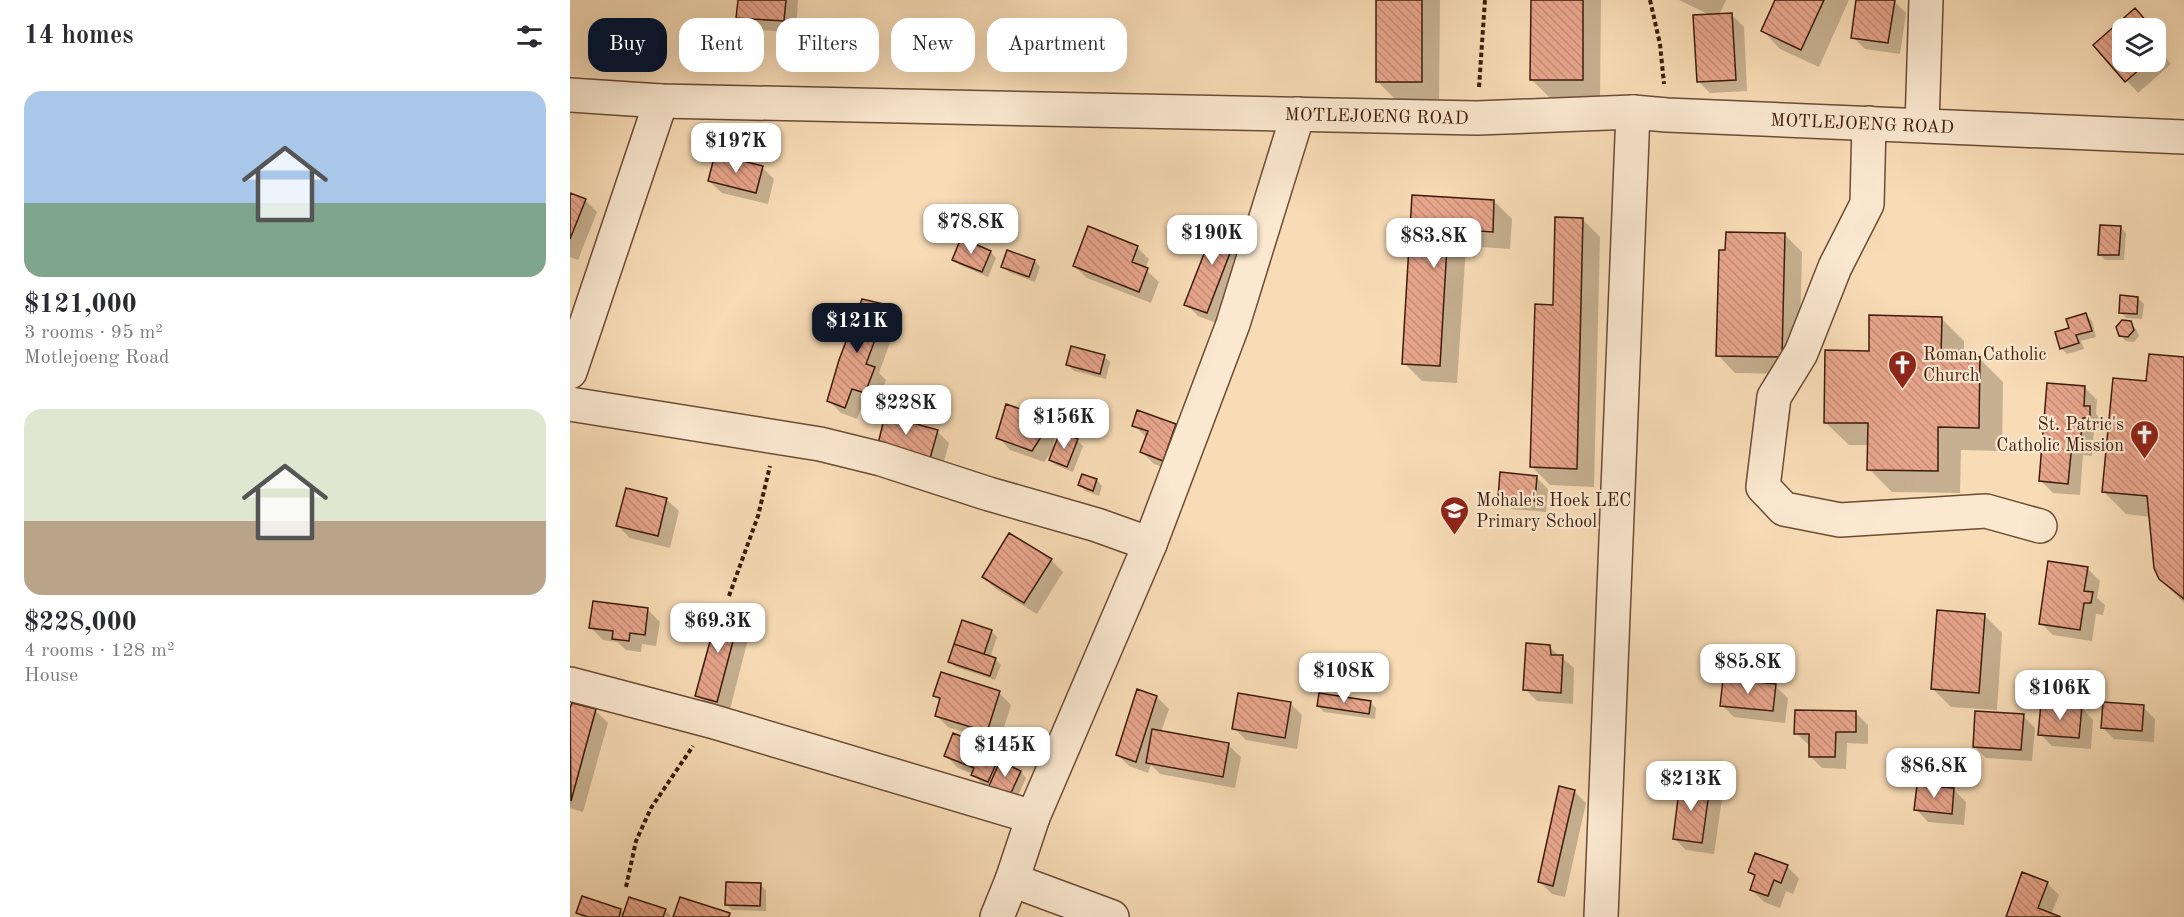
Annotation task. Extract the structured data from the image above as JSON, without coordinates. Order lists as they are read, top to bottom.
{
  "streets": {
    "street": ["MOTLEJOENG ROAD"]
  },
  "places": {
    "church": ["Roman Catholic Church", "St. Patric's Catholic Mission"],
    "school or university": ["Mohale's Hoek LEC Primary School"]
  },
  "page": {
    "heading": "14 homes",
    "chip": [
      "Buy",
      "Rent",
      "Filters",
      "New",
      "Apartment"
    ],
    "list": [
      {
        "name": "$121,000",
        "note": "3 rooms · 95 m² · Motlejoeng Road"
      },
      {
        "name": "$228,000",
        "note": "4 rooms · 128 m² · House"
      }
    ],
    "price": [
      "$197K",
      "$78.8K",
      "$190K",
      "$83.8K",
      "$121K",
      "$228K",
      "$156K",
      "$69.3K",
      "$85.8K",
      "$108K",
      "$106K",
      "$145K",
      "$86.8K",
      "$213K"
    ]
  }
}
